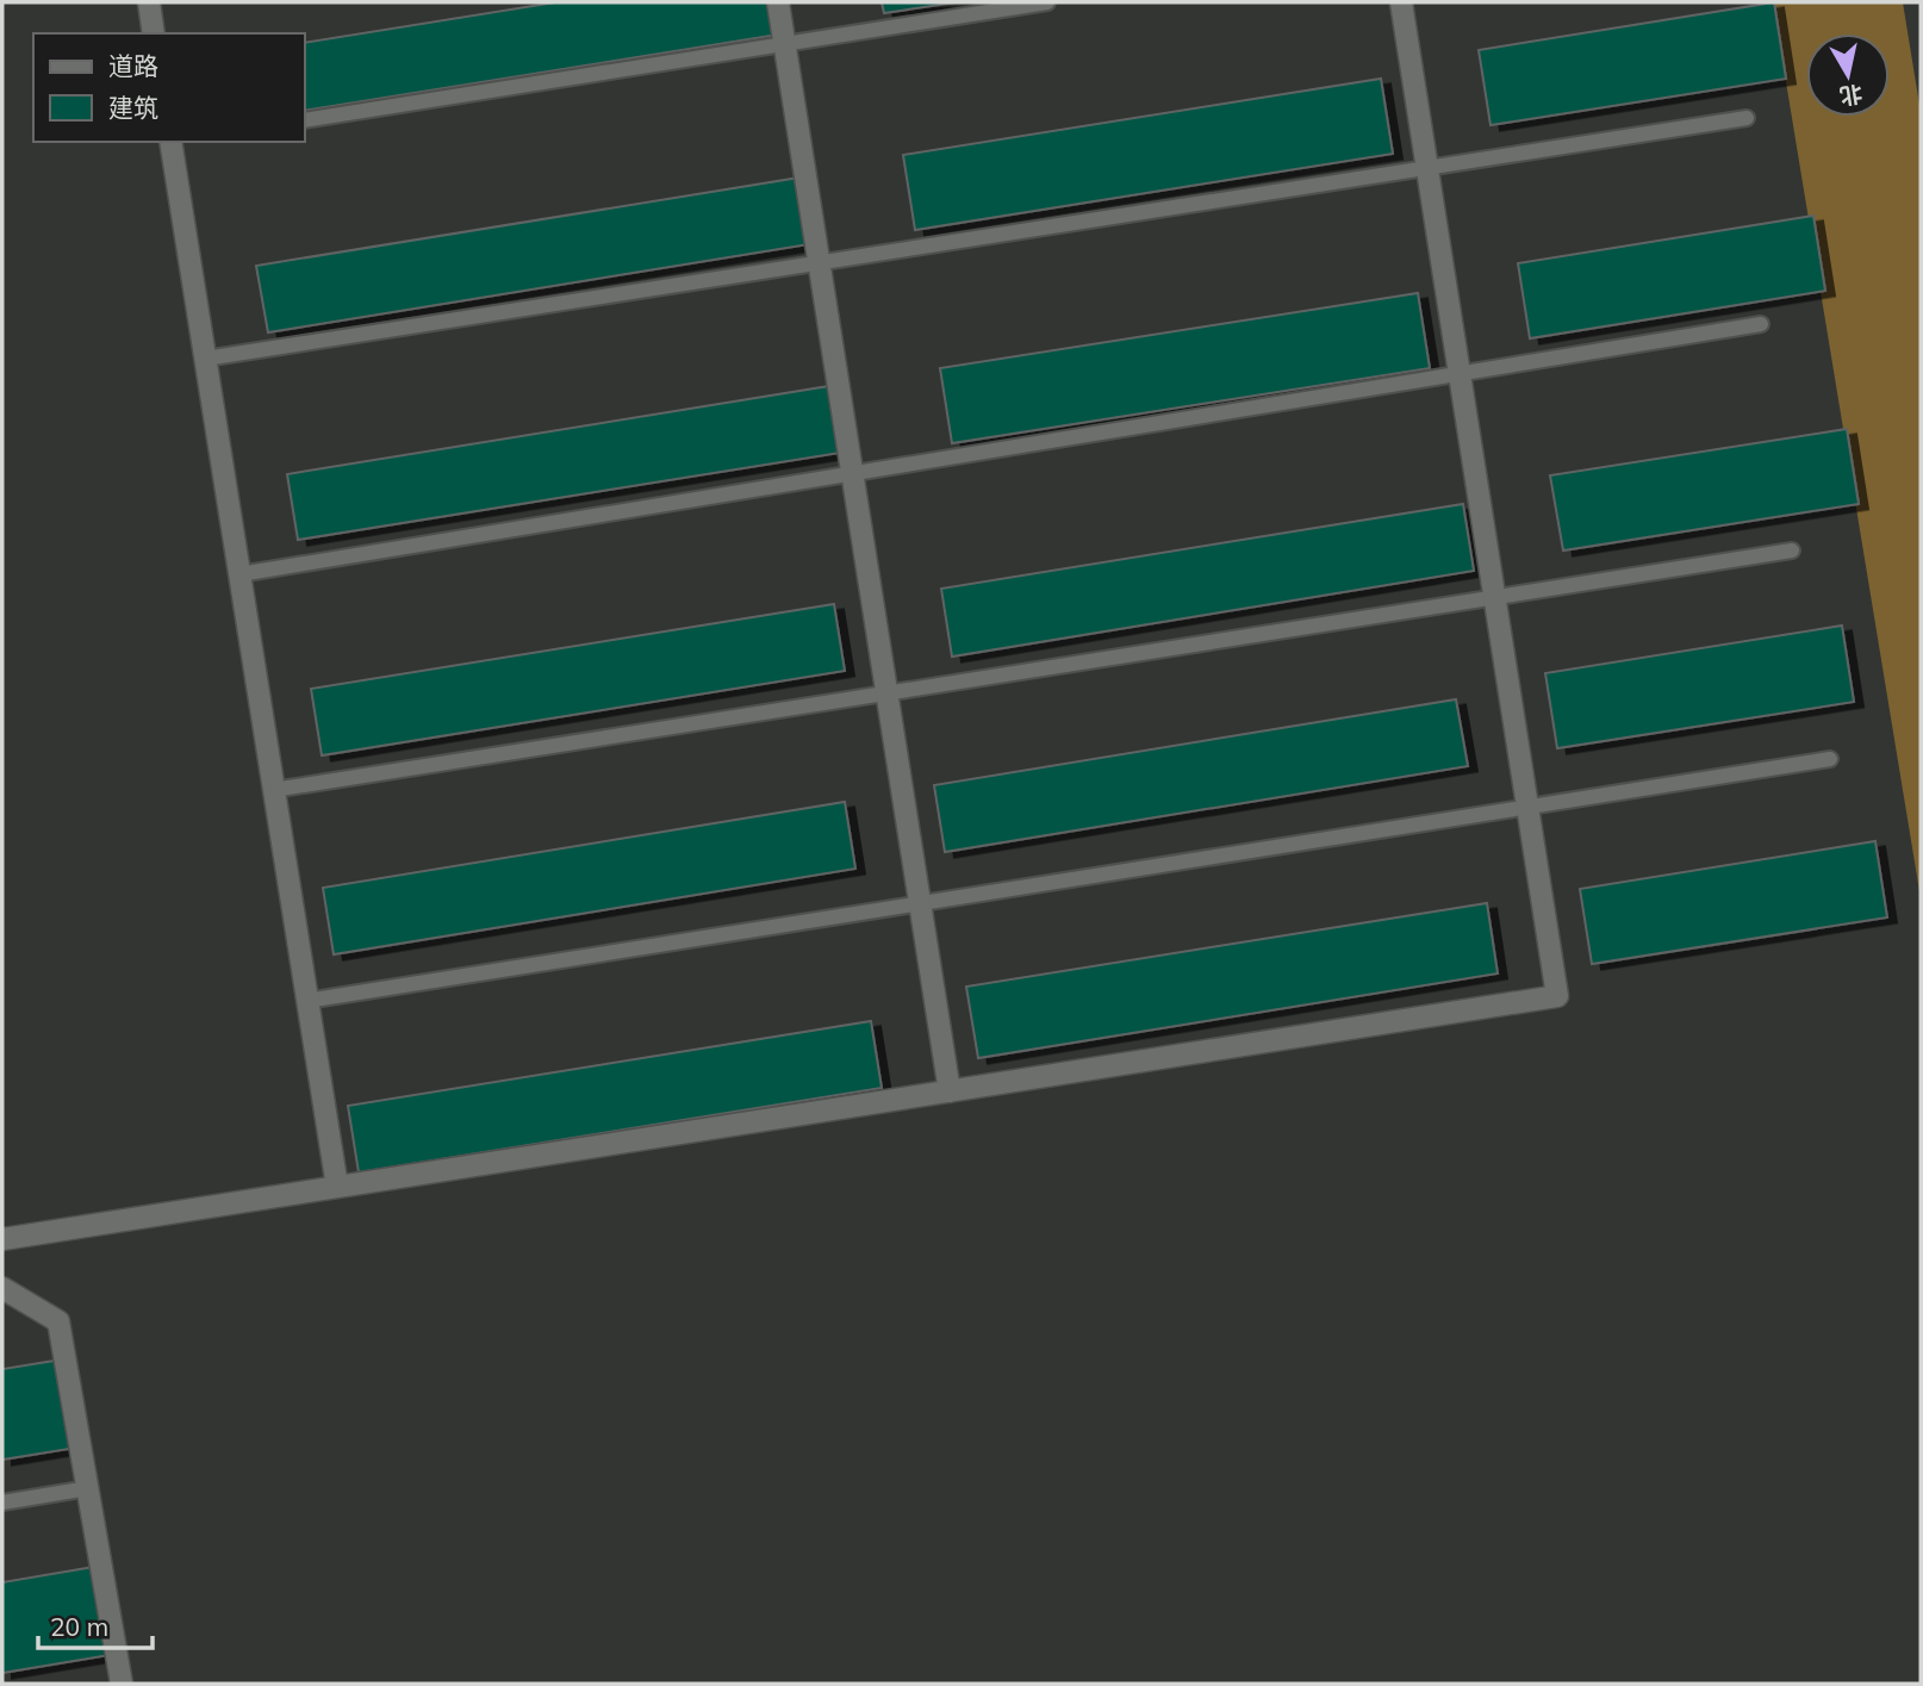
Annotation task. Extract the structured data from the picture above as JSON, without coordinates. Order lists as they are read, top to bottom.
{
  "legend": ["道路", "建筑"],
  "scale_bar": "20 m",
  "north": "bottom"
}
